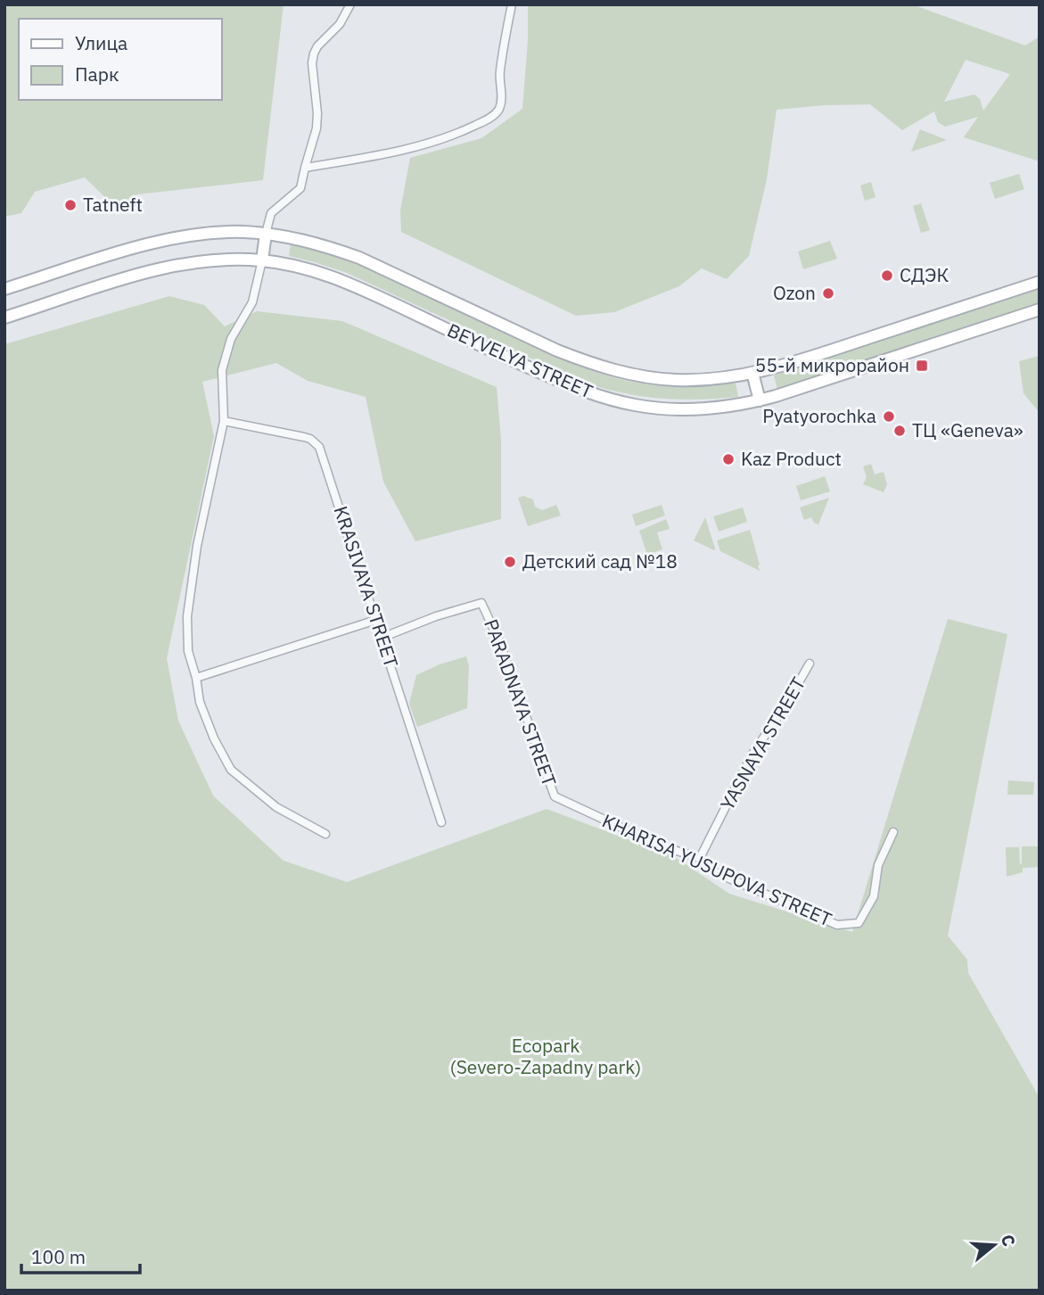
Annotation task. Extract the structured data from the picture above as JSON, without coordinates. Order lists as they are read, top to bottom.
{
  "streets": {
    "main road": ["BEYVELYA STREET"],
    "street": [
      "KRASIVAYA STREET",
      "PARADNAYA STREET",
      "YASNAYA STREET",
      "KHARISA YUSUPOVA STREET"
    ]
  },
  "crossings": [
    ["KRASIVAYA STREET", "PARADNAYA STREET"],
    ["PARADNAYA STREET", "KHARISA YUSUPOVA STREET"],
    ["YASNAYA STREET", "KHARISA YUSUPOVA STREET"]
  ],
  "parks": ["Ecopark (Severo-Zapadny park)"],
  "places": {
    "other": [
      "Tatneft",
      "СДЭК",
      "Ozon",
      "Pyatyorochka",
      "ТЦ «Geneva»",
      "Kaz Product",
      "Детский сaд №18"
    ],
    "transit": ["55-й микрорайон"]
  },
  "legend": ["Улица", "Парк"],
  "scale_bar": "100 m",
  "north": "right"
}
